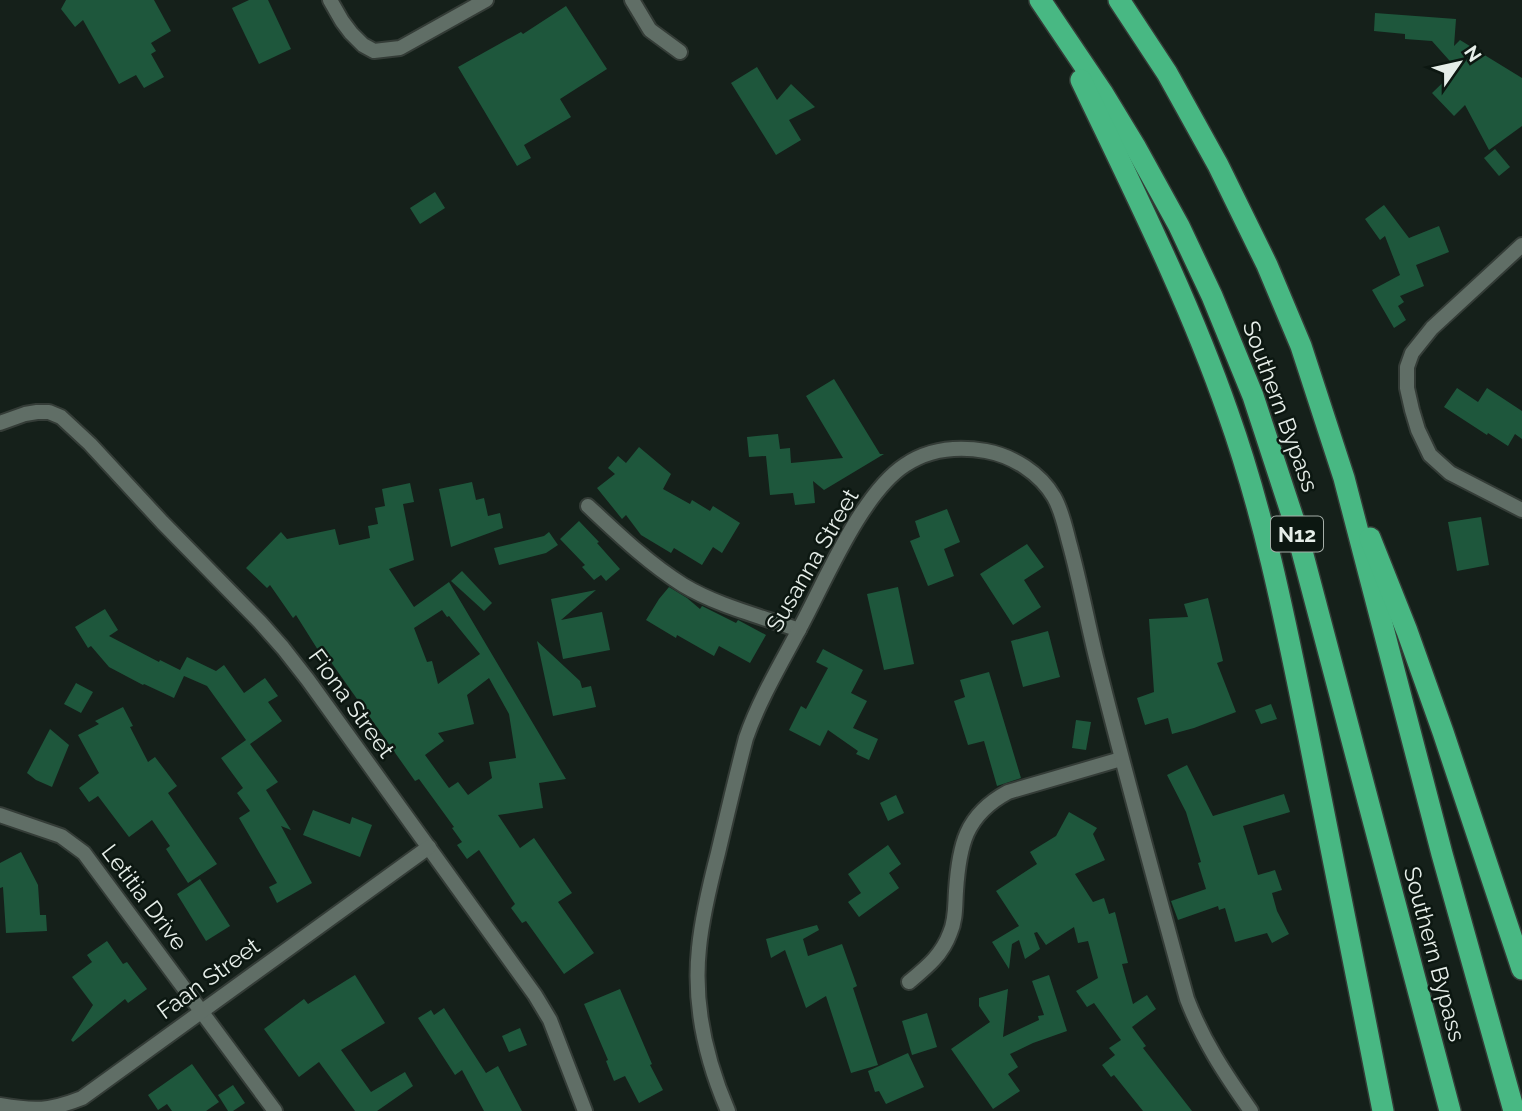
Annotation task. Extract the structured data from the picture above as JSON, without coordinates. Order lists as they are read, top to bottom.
{
  "streets": {
    "highway": ["Southern Bypass", "N12"],
    "street": [
      "Susanna Street",
      "Fiona Street",
      "Letitia Drive",
      "Faan Street"
    ]
  },
  "crossings": [
    ["Fiona Street", "Faan Street"],
    ["Letitia Drive", "Faan Street"]
  ],
  "north": "top right"
}
